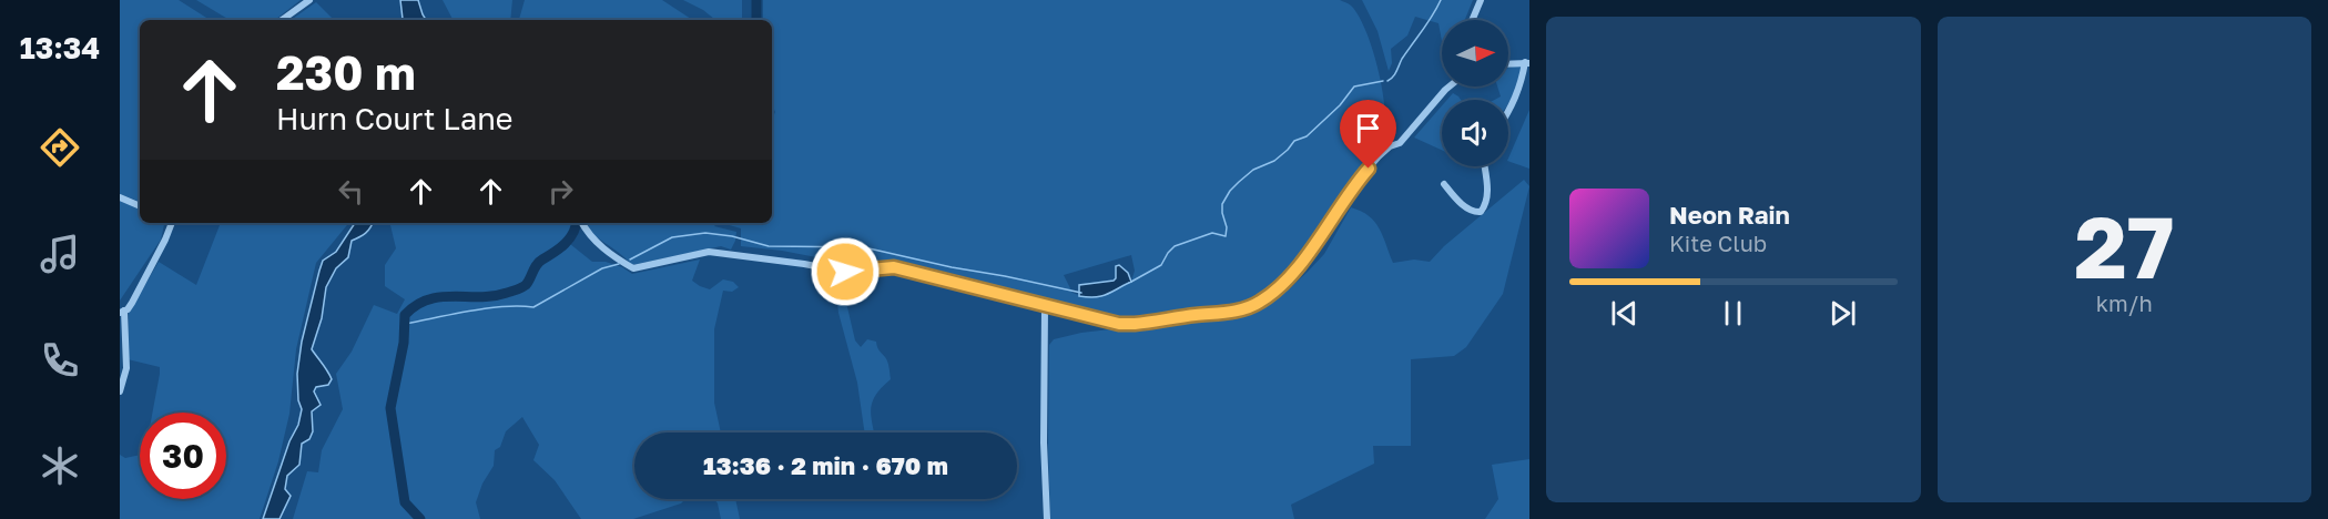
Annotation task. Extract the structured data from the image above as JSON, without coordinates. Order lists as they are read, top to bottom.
{
  "north": "right",
  "page": {
    "tabs": "13:34",
    "tile": ["27", "km/h"],
    "turn": ["230 m", "Hurn Court Lane"],
    "song": ["Neon Rain", "Kite Club"],
    "limit": "30",
    "trip": "13:36 · 2 min · 670 m"
  }
}
